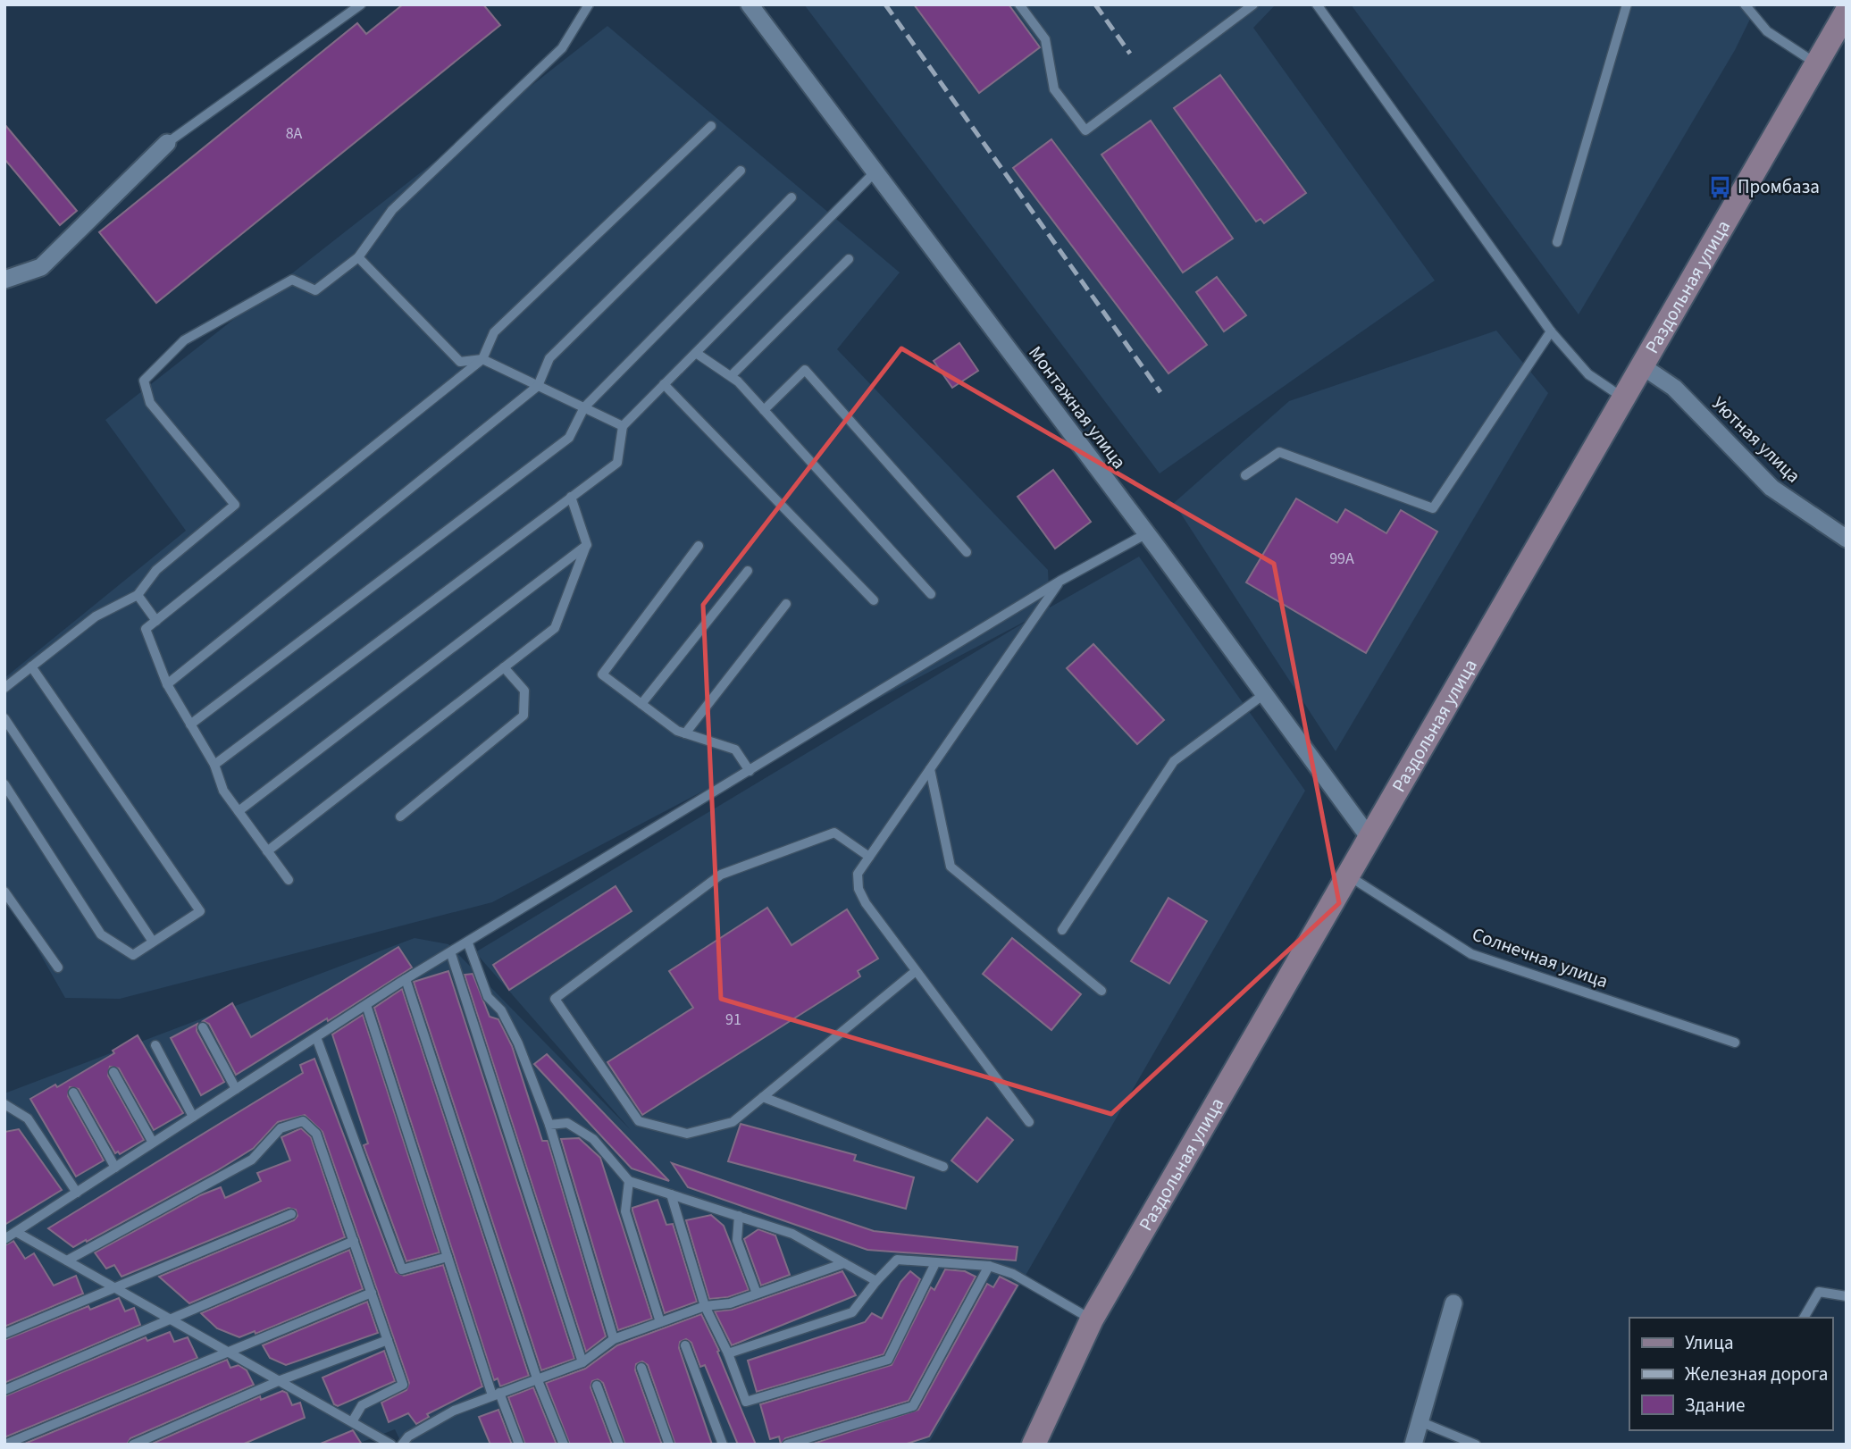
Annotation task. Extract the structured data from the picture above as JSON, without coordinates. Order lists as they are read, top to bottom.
{
  "streets": {
    "main road": ["Раздольная улица"],
    "street": ["Монтажная улица", "Уютная улица"],
    "lane": ["Солнечная улица"]
  },
  "crossings": [
    ["Раздольная улица", "Монтажная улица"],
    ["Раздольная улица", "Уютная улица"],
    ["Раздольная улица", "Солнечная улица"]
  ],
  "places": {
    "bus stop": ["Промбаза"]
  },
  "house_numbers": ["8А", "99А", "91"],
  "legend": ["Улица", "Железная дорога", "Здание"]
}
